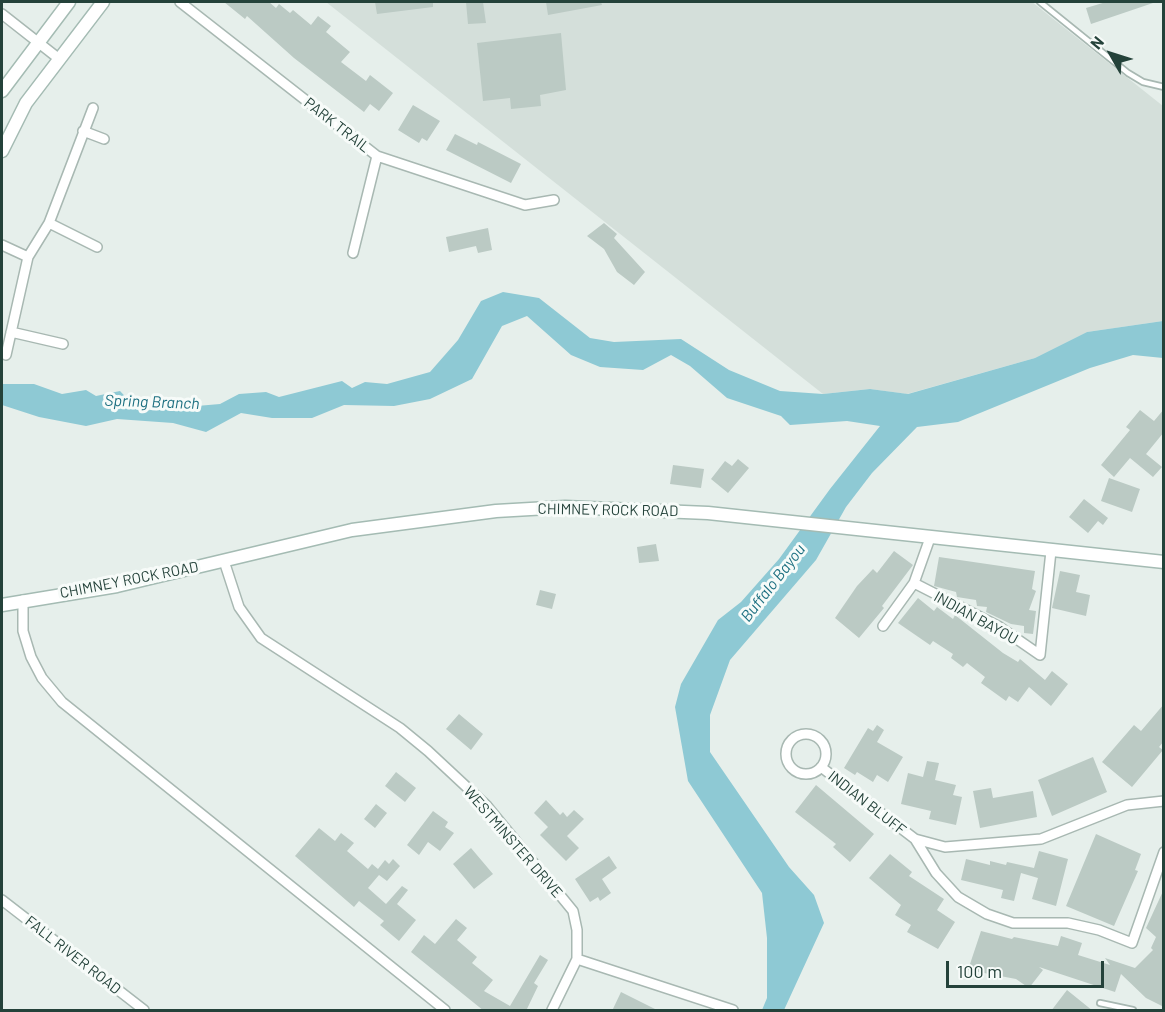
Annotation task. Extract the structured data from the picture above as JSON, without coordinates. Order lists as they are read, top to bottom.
{
  "streets": {
    "main road": ["CHIMNEY ROCK ROAD"],
    "street": [
      "PARK TRAIL",
      "INDIAN BAYOU",
      "INDIAN BLUFF",
      "WESTMINSTER DRIVE",
      "FALL RIVER ROAD"
    ]
  },
  "crossings": [
    ["CHIMNEY ROCK ROAD", "INDIAN BAYOU"],
    ["CHIMNEY ROCK ROAD", "WESTMINSTER DRIVE"]
  ],
  "water": ["Spring Branch", "Buffalo Bayou"],
  "scale_bar": "100 m",
  "north": "top left"
}
